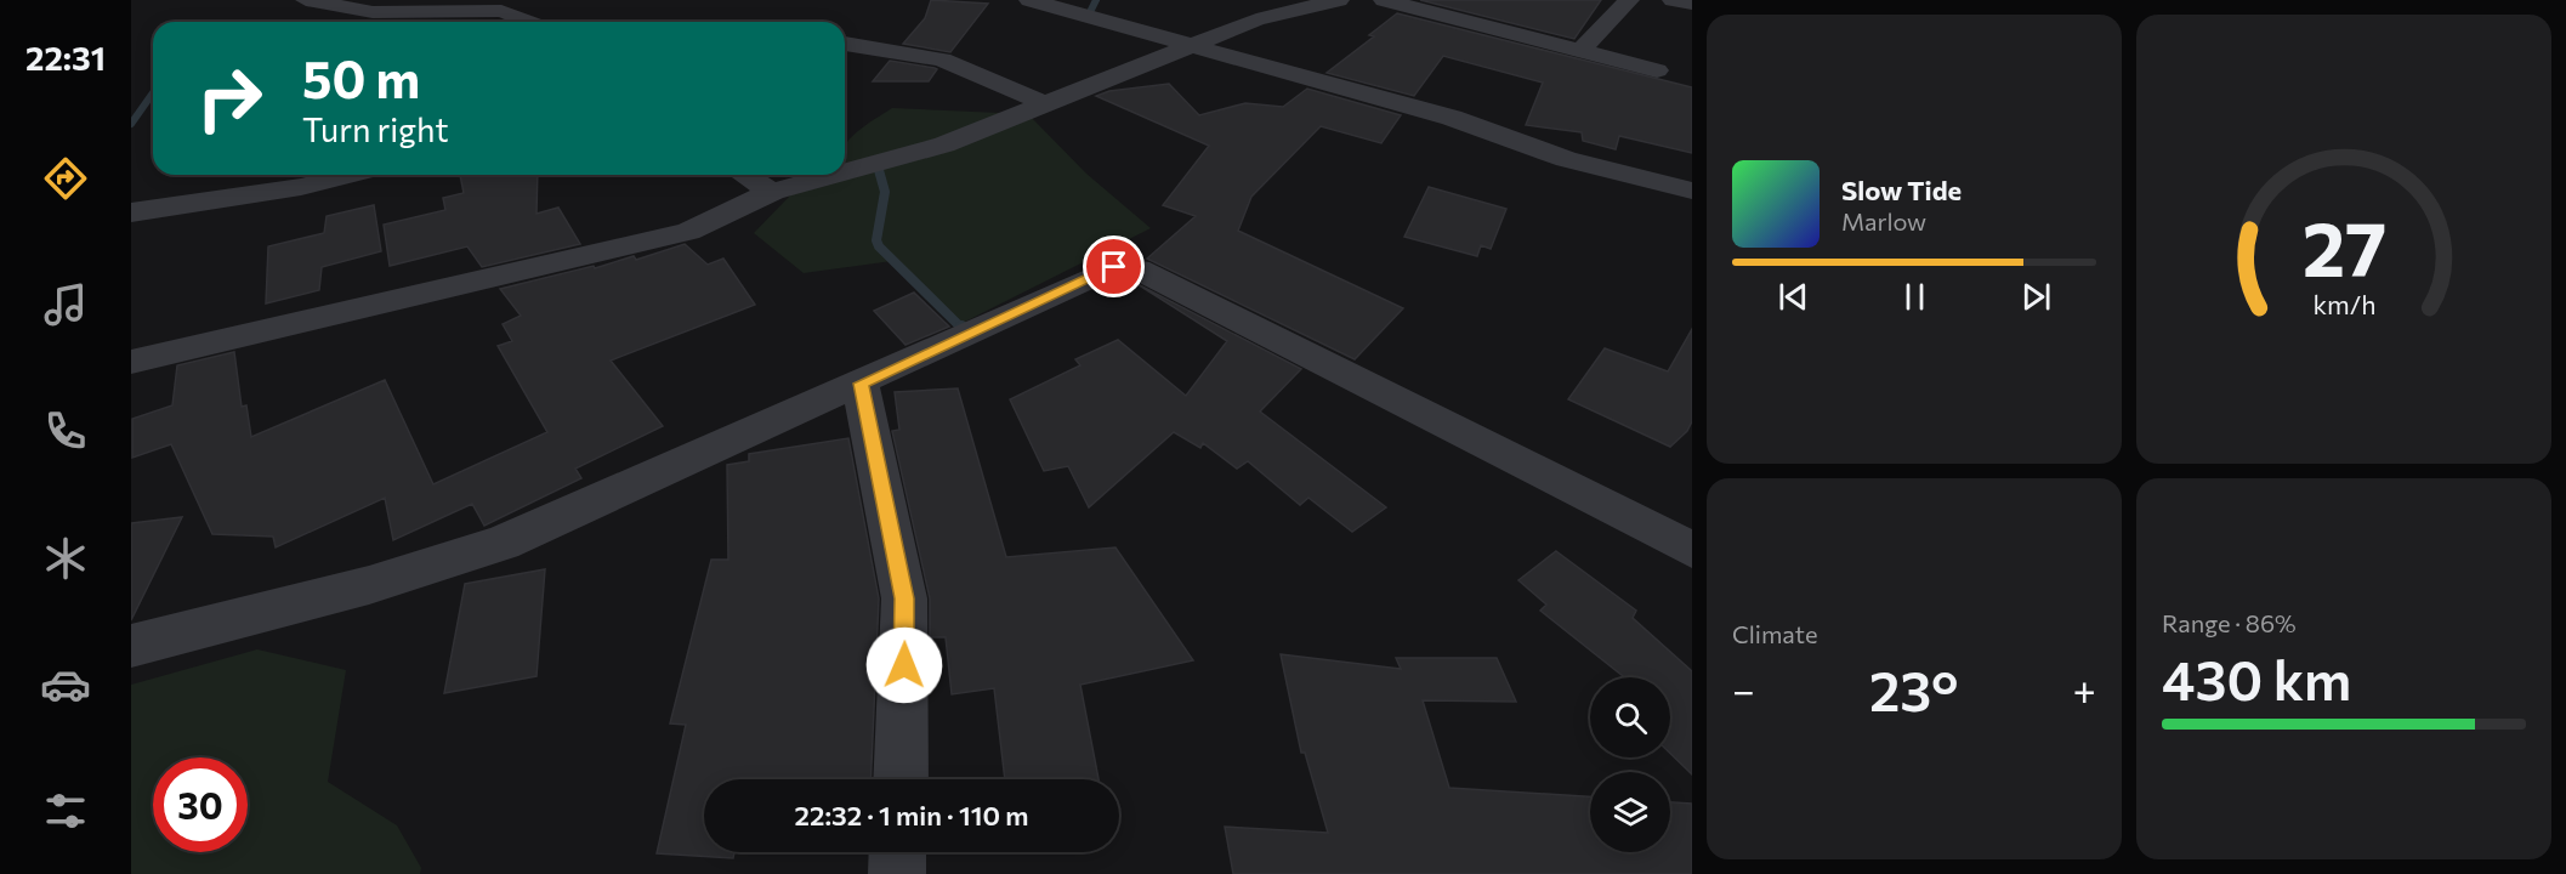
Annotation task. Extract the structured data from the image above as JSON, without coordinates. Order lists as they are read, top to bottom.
{
  "page": {
    "tabs": "22:31",
    "turn": ["50 m", "Turn right"],
    "song": ["Slow Tide", "Marlow"],
    "tile": [
      "Climate",
      ["Range · 86%", "430 km"]
    ],
    "heat": ["−", "23°", "+"],
    "limit": "30",
    "trip": "22:32 · 1 min · 110 m",
    "gauge": ["27", "km/h"]
  }
}
